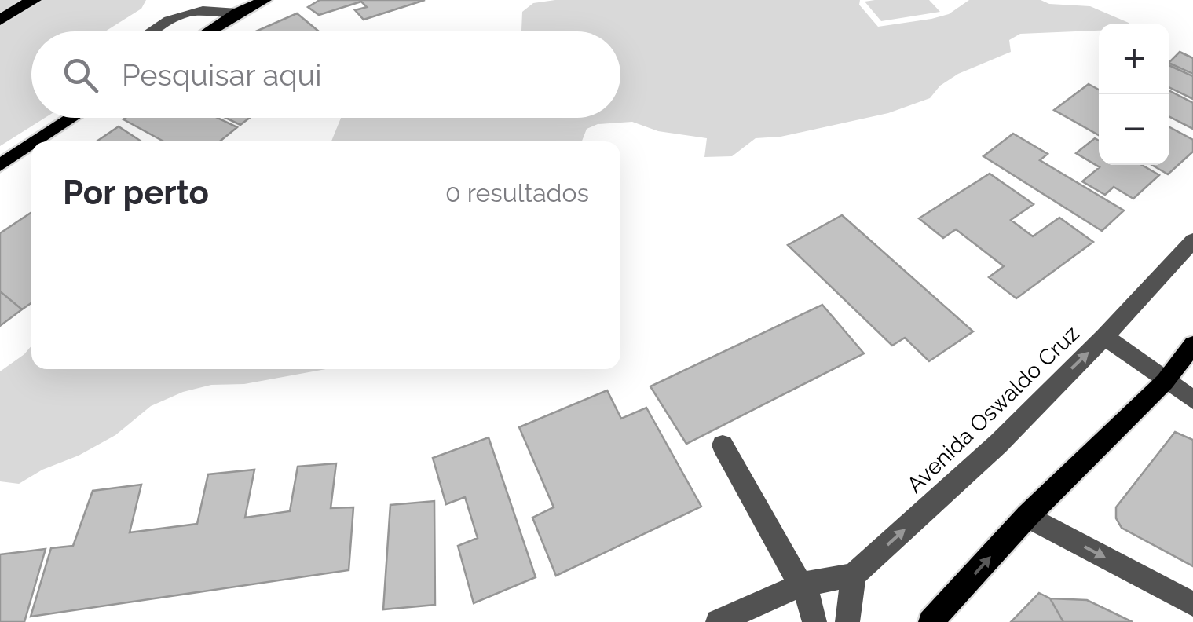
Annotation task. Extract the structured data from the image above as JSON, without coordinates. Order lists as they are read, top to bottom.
{
  "streets": {
    "street": ["Avenida Oswaldo Cruz"]
  },
  "one_way": ["Avenida Oswaldo Cruz"],
  "page": {
    "map_buttons": ["+", "−"],
    "search": "Pesquisar aqui",
    "heading": ["Por perto", "0 resultados"]
  }
}
